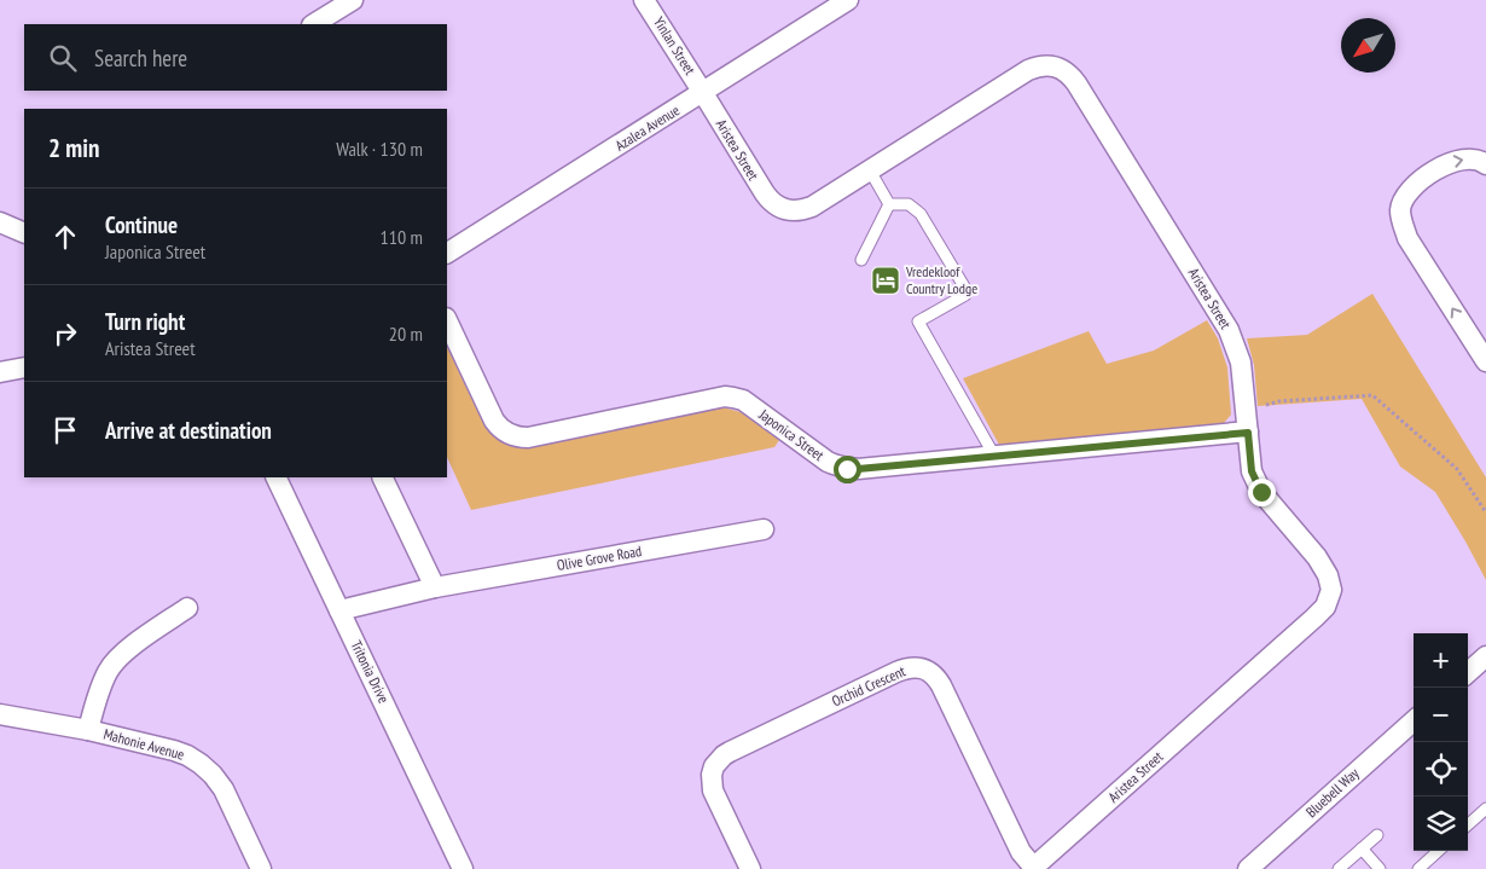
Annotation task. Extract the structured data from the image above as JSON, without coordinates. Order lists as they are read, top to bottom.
{
  "streets": {
    "street": [
      "Yinlan Street",
      "Azalea Avenue",
      "Aristea Street",
      "Japonica Street",
      "Olive Grove Road",
      "Tritonia Drive",
      "Orchid Crescent",
      "Mahonie Avenue",
      "Bluebell Way"
    ]
  },
  "crossings": [
    ["Yinlan Street", "Azalea Avenue"],
    ["Yinlan Street", "Aristea Street"],
    ["Azalea Avenue", "Aristea Street"],
    ["Aristea Street", "Japonica Street"],
    ["Aristea Street", "Orchid Crescent"],
    ["Olive Grove Road", "Tritonia Drive"]
  ],
  "places": {
    "hotel": ["Vredekloof Country Lodge"]
  },
  "north": "bottom left",
  "page": {
    "search": "Search here",
    "heading": ["2 min", "Walk · 130 m"],
    "list": [
      ["Continue", "Japonica Street", "110 m"],
      ["Turn right", "Aristea Street", "20 m"],
      "Arrive at destination"
    ],
    "map_buttons": ["+", "−"]
  }
}
